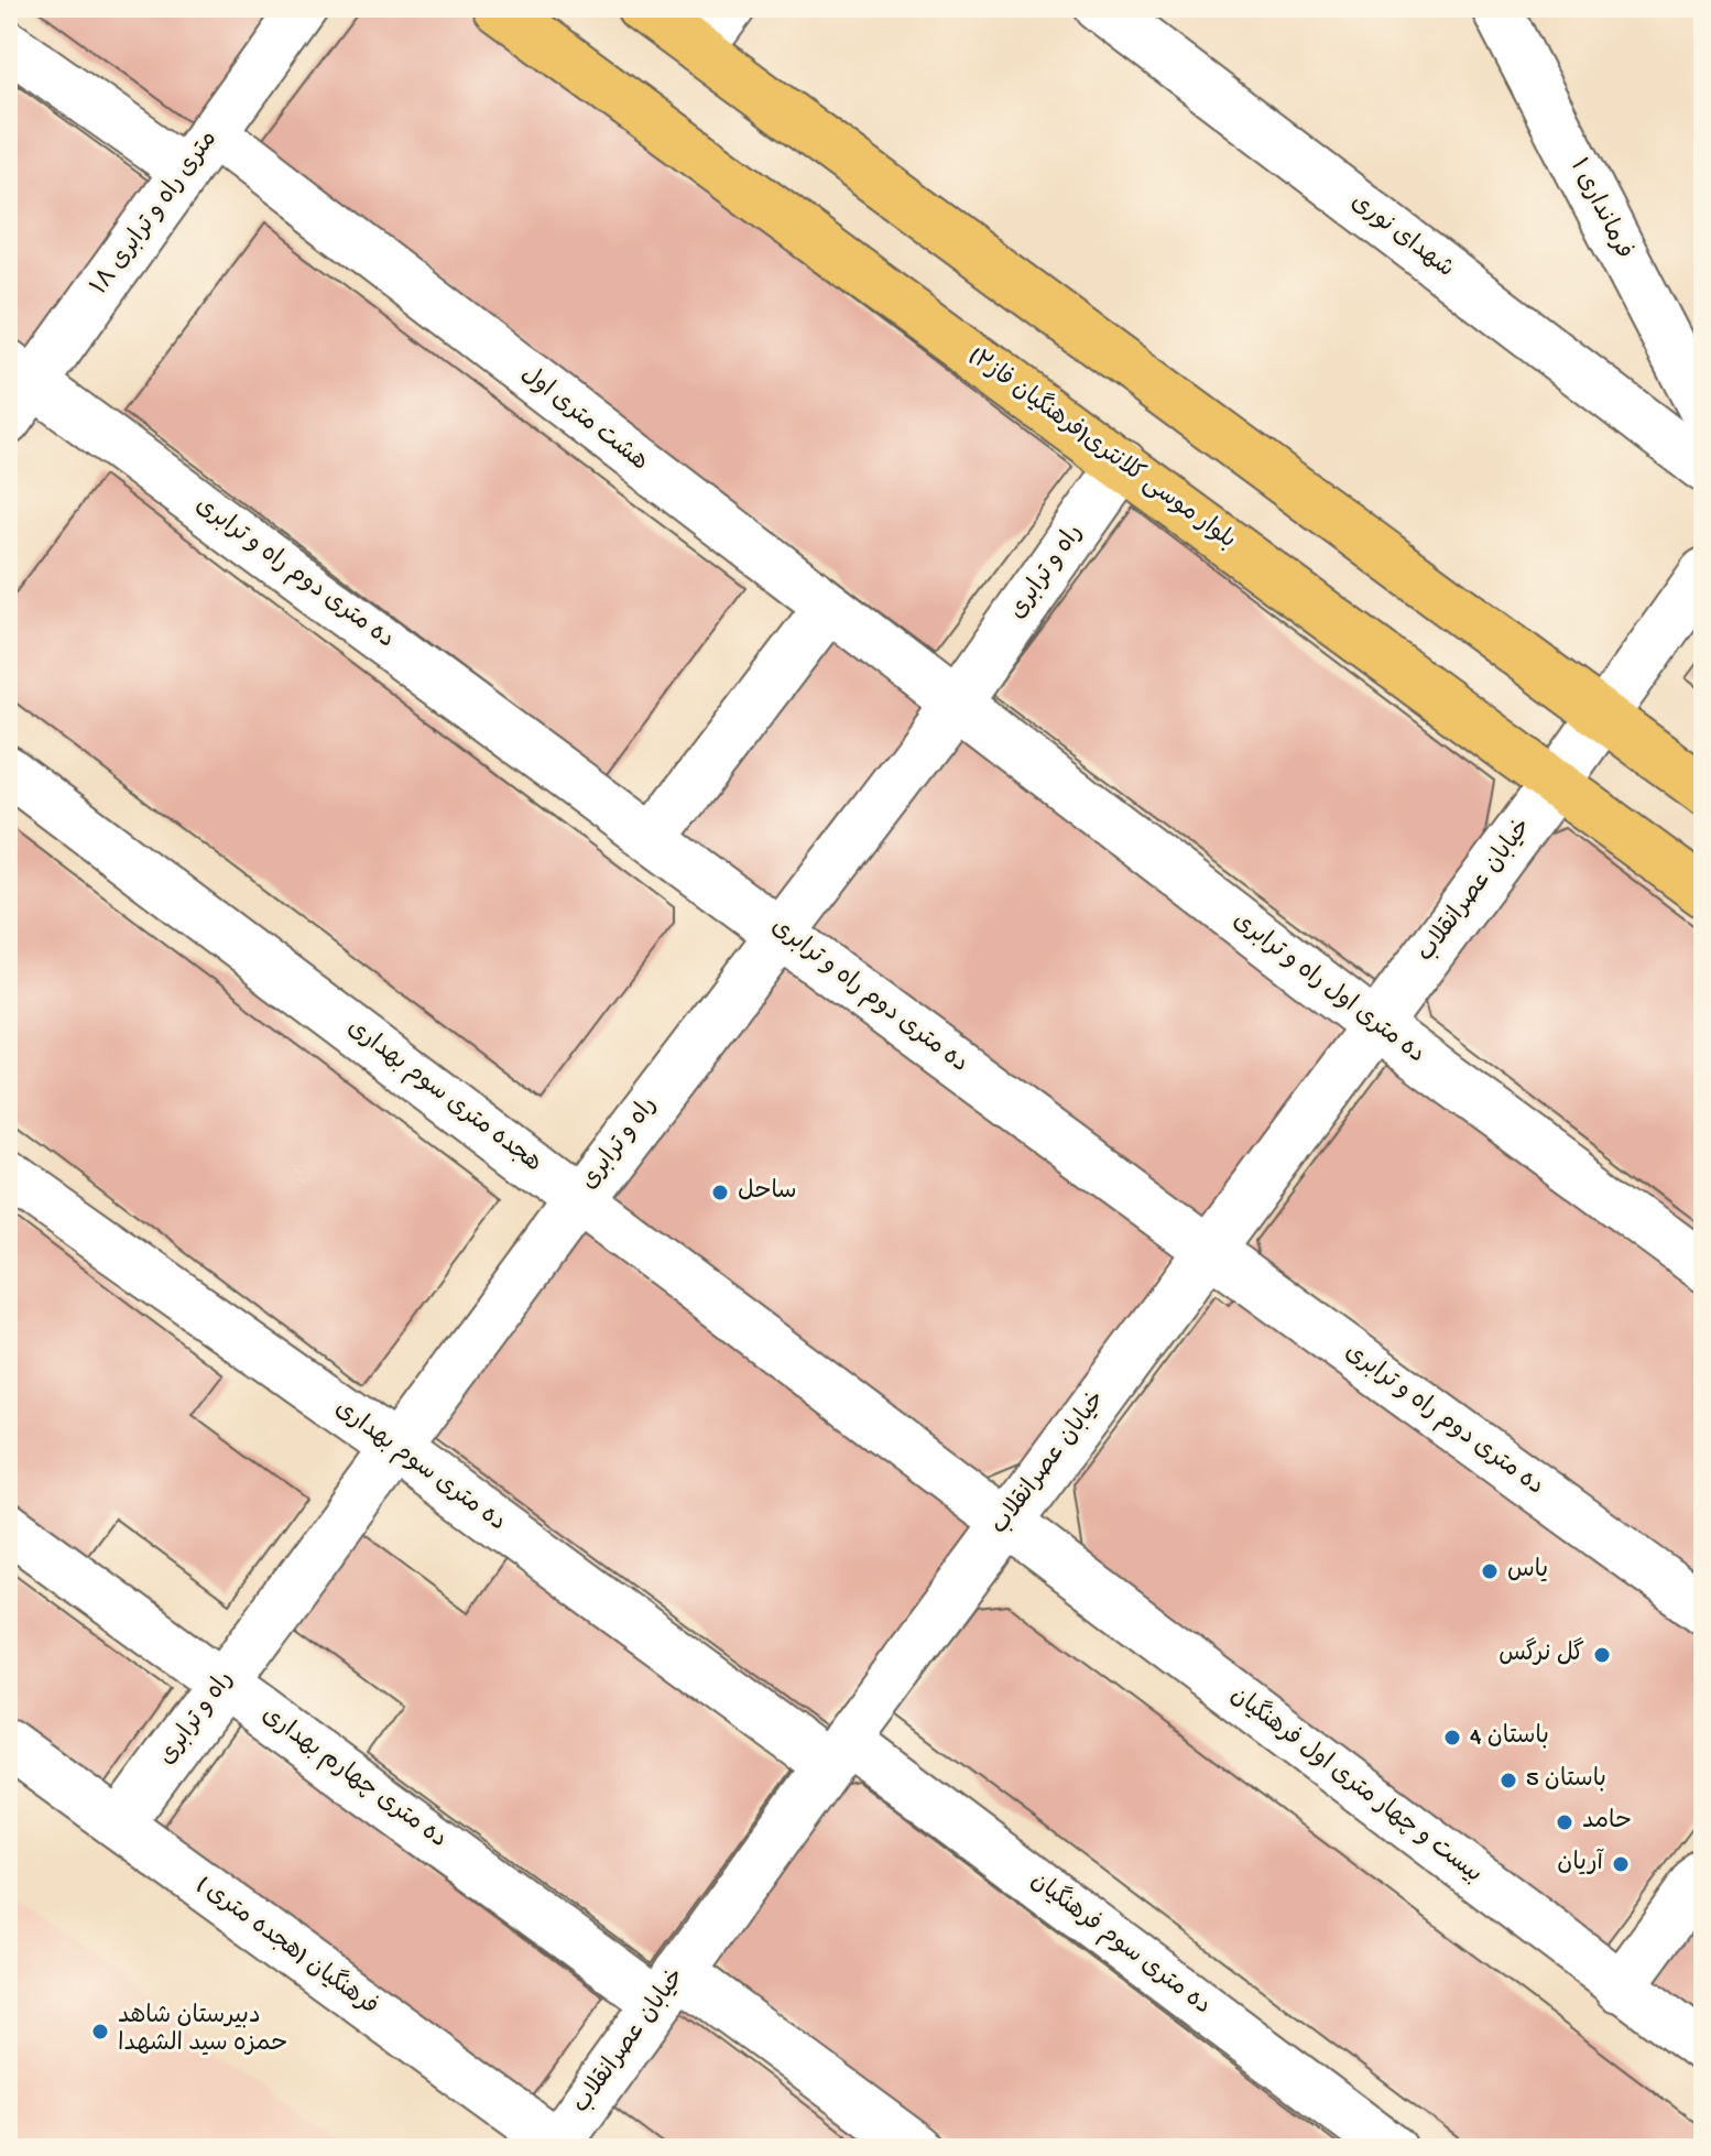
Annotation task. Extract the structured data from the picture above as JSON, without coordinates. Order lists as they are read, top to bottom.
{
  "streets": {
    "main road": ["بلوار موسی کلانتری(فرهنگیان فاز۲)"],
    "street": [
      "فرمانداری ۱",
      "۱۸ متری راه و ترابری",
      "شهدای نوری",
      "هشت متری اول",
      "راه و ترابری",
      "ده متری دوم راه و ترابری",
      "خیابان عصرانقلاب",
      "ده متری اول راه و ترابری",
      "هجده متری سوم بهداری",
      "ده متری سوم بهداری",
      "ده متری چهارم بهداری",
      "بیست و چهار متری اول فرهنگیان",
      "ده متری سوم فرهنگیان",
      "فرهنگیان (هجده متری )"
    ]
  },
  "crossings": [
    ["۱۸ متری راه و ترابری", "هشت متری اول"],
    ["۱۸ متری راه و ترابری", "ده متری دوم راه و ترابری"],
    ["هشت متری اول", "راه و ترابری"],
    ["هشت متری اول", "ده متری اول راه و ترابری"],
    ["بلوار موسی کلانتری(فرهنگیان فاز۲)", "راه و ترابری"],
    ["بلوار موسی کلانتری(فرهنگیان فاز۲)", "خیابان عصرانقلاب"],
    ["راه و ترابری", "ده متری دوم راه و ترابری"],
    ["راه و ترابری", "ده متری اول راه و ترابری"],
    ["راه و ترابری", "هجده متری سوم بهداری"],
    ["راه و ترابری", "ده متری سوم بهداری"],
    ["راه و ترابری", "ده متری چهارم بهداری"],
    ["راه و ترابری", "فرهنگیان (هجده متری )"],
    ["ده متری دوم راه و ترابری", "خیابان عصرانقلاب"],
    ["خیابان عصرانقلاب", "ده متری اول راه و ترابری"],
    ["خیابان عصرانقلاب", "هجده متری سوم بهداری"],
    ["خیابان عصرانقلاب", "ده متری سوم بهداری"],
    ["خیابان عصرانقلاب", "ده متری چهارم بهداری"],
    ["خیابان عصرانقلاب", "بیست و چهار متری اول فرهنگیان"],
    ["خیابان عصرانقلاب", "ده متری سوم فرهنگیان"],
    ["خیابان عصرانقلاب", "فرهنگیان (هجده متری )"],
    ["هجده متری سوم بهداری", "بیست و چهار متری اول فرهنگیان"],
    ["ده متری سوم بهداری", "ده متری سوم فرهنگیان"]
  ],
  "places": [
    "ساحل",
    "یاس",
    "گل نرگس",
    "باستان 4",
    "باستان 5",
    "حامد",
    "آریان",
    "دبیرستان شاهد حمزه سید الشهدا"
  ]
}
